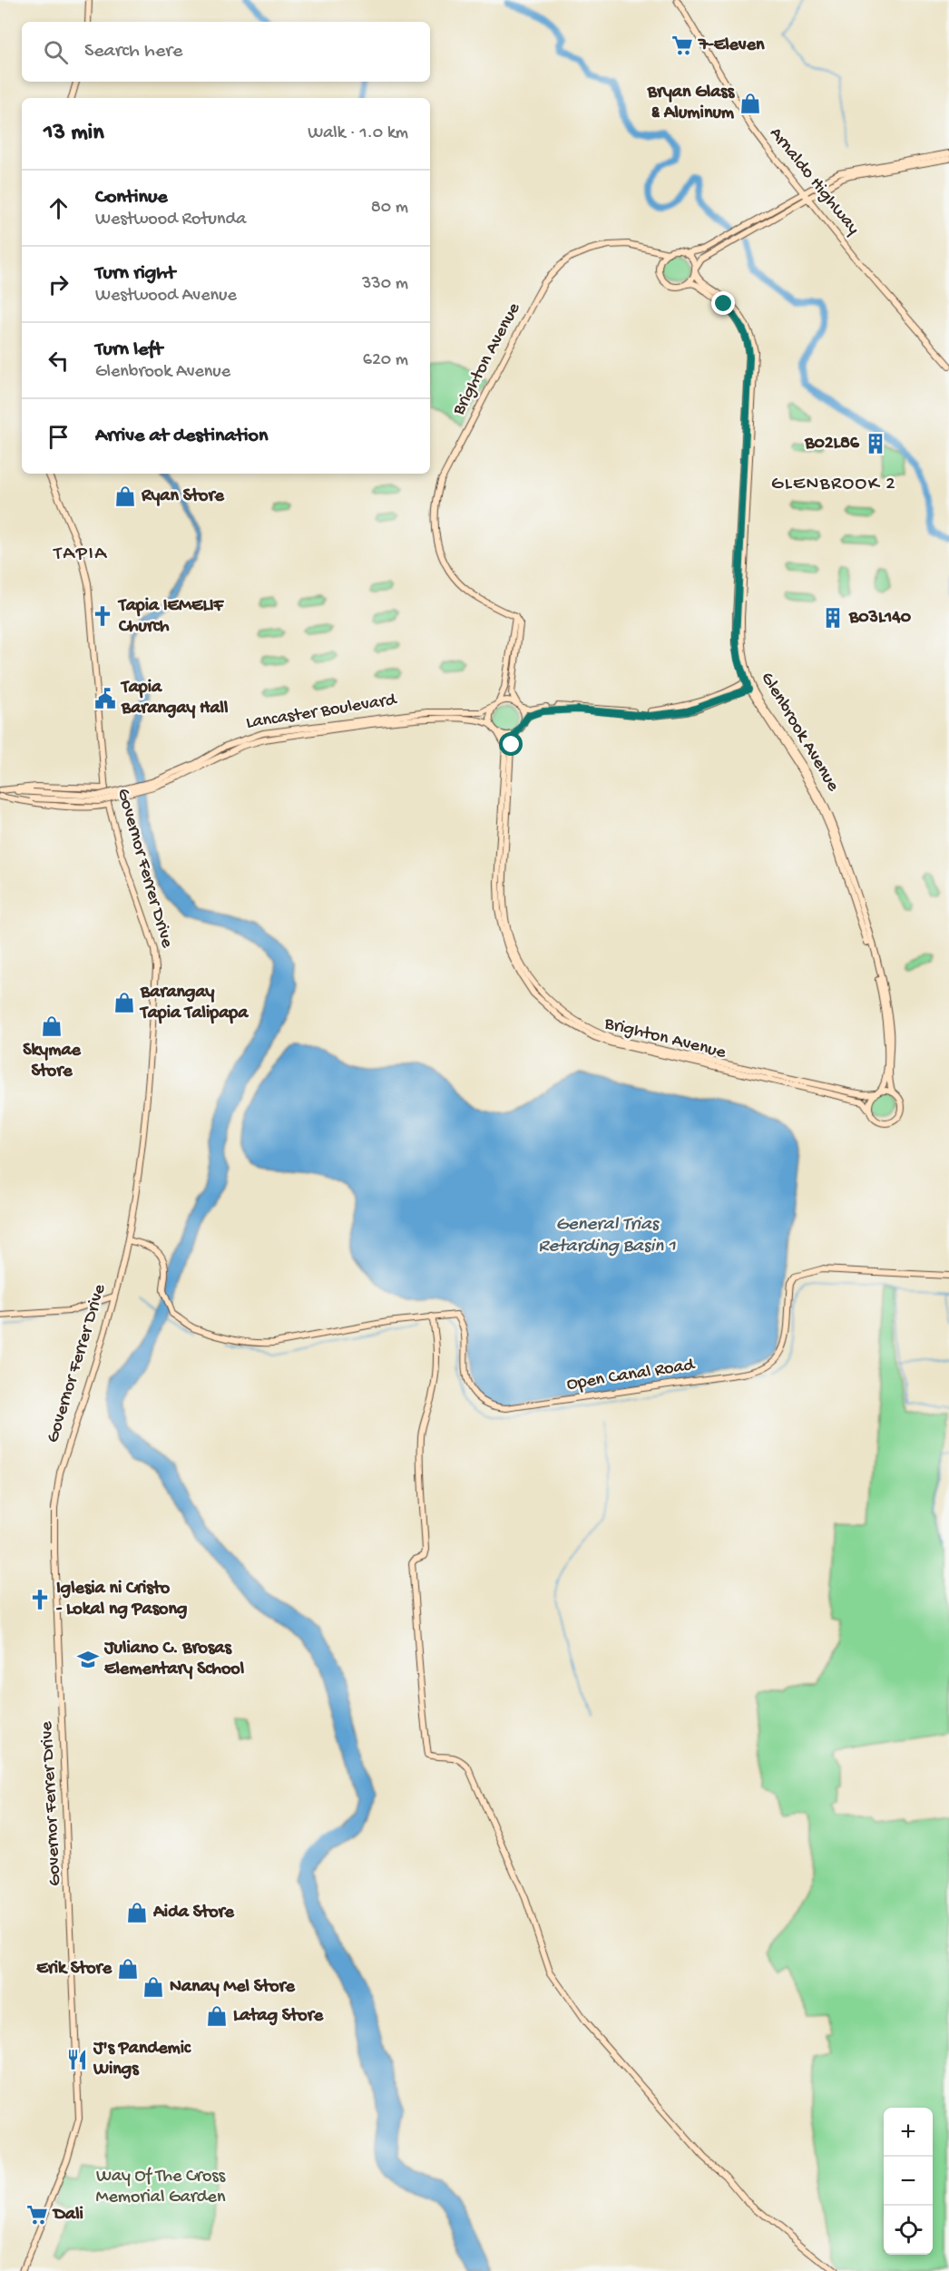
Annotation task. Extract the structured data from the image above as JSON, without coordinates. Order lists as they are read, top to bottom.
{
  "streets": {
    "street": [
      "Arnaldo Highway",
      "Brighton Avenue",
      "Lancaster Boulevard",
      "Glenbrook Avenue",
      "Governor Ferrer Drive",
      "Open Canal Road"
    ]
  },
  "crossings": [
    ["Brighton Avenue", "Lancaster Boulevard"],
    ["Brighton Avenue", "Glenbrook Avenue"],
    ["Governor Ferrer Drive", "Open Canal Road"]
  ],
  "districts": ["GLENBROOK 2", "TAPIA"],
  "water": ["General Trias Retarding Basin 1"],
  "parks": ["Way Of The Cross Memorial Garden"],
  "places": {
    "supermarket": ["7-Eleven", "Dali"],
    "shop": [
      "Bryan Glass & Aluminum",
      "Ryan Store",
      "Barangay Tapia Talipapa",
      "Skymae Store",
      "Aida Store",
      "Erik Store",
      "Nanay Mel Store",
      "Latag Store"
    ],
    "building": ["B02L86", "B03L140"],
    "church": ["Tapia IEMELIF Church", "Iglesia ni Cristo - Lokal ng Pasong"],
    "public building": ["Tapia Barangay Hall"],
    "school or university": ["Juliano C. Brosas Elementary School"],
    "restaurant": ["J's Pandemic Wings"]
  },
  "page": {
    "search": "Search here",
    "heading": ["13 min", "Walk · 1.0 km"],
    "list": [
      ["Continue", "Westwood Rotunda", "80 m"],
      ["Turn right", "Westwood Avenue", "330 m"],
      ["Turn left", "Glenbrook Avenue", "620 m"],
      "Arrive at destination"
    ],
    "map_buttons": ["+", "−"]
  }
}
